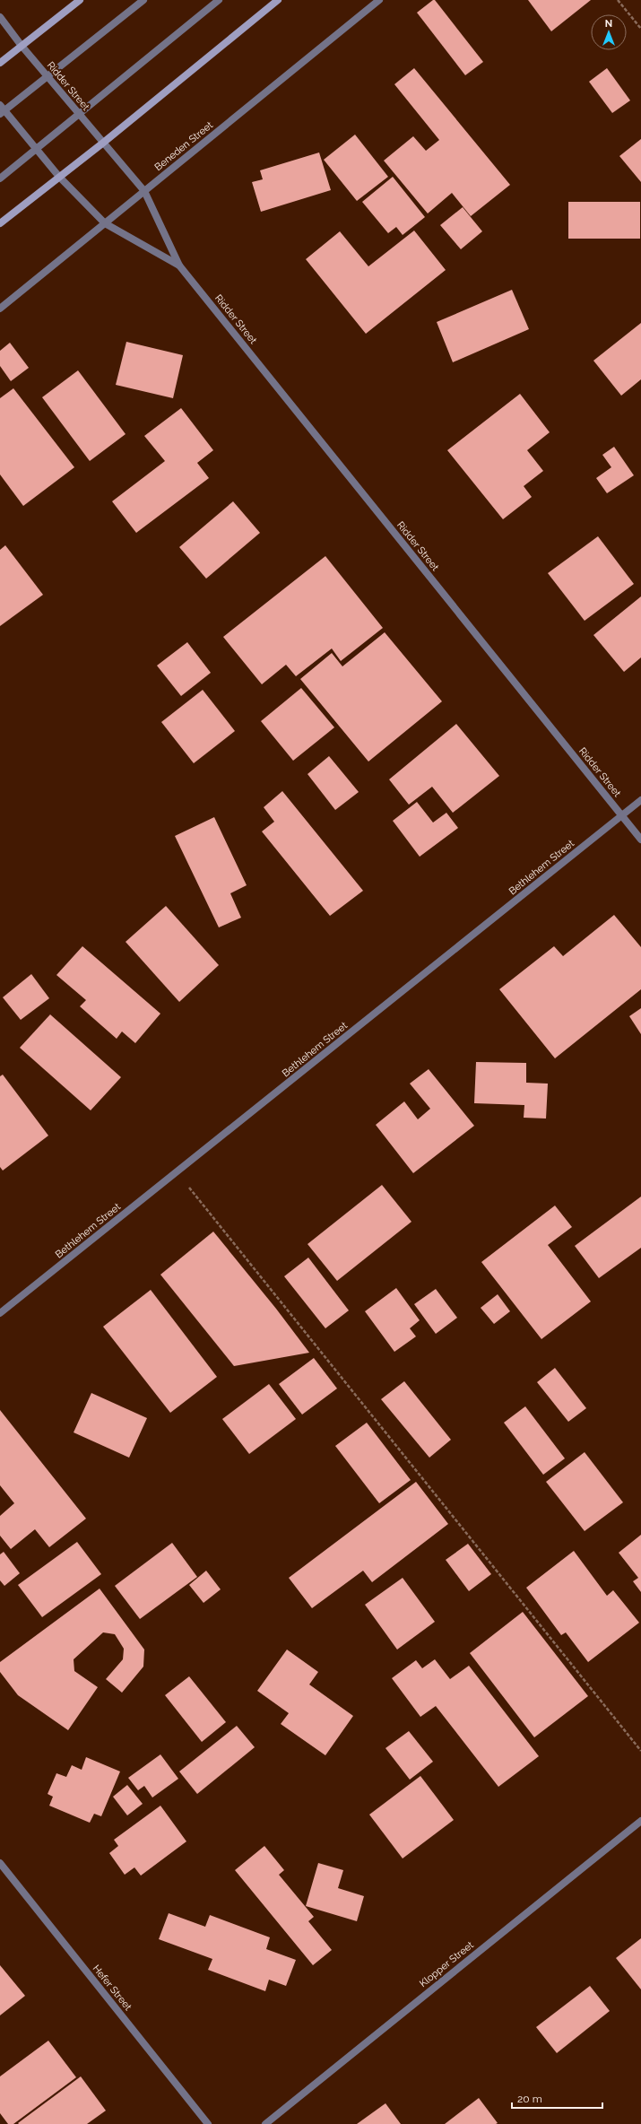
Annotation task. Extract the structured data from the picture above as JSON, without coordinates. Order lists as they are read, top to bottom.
{
  "streets": {
    "street": [
      "Ridder Street",
      "Beneden Street",
      "Bethlehem Street",
      "Klopper Street",
      "Hefer Street"
    ]
  },
  "crossings": [
    ["Ridder Street", "Beneden Street"],
    ["Ridder Street", "Bethlehem Street"]
  ],
  "scale_bar": "20 m",
  "north": "top"
}
